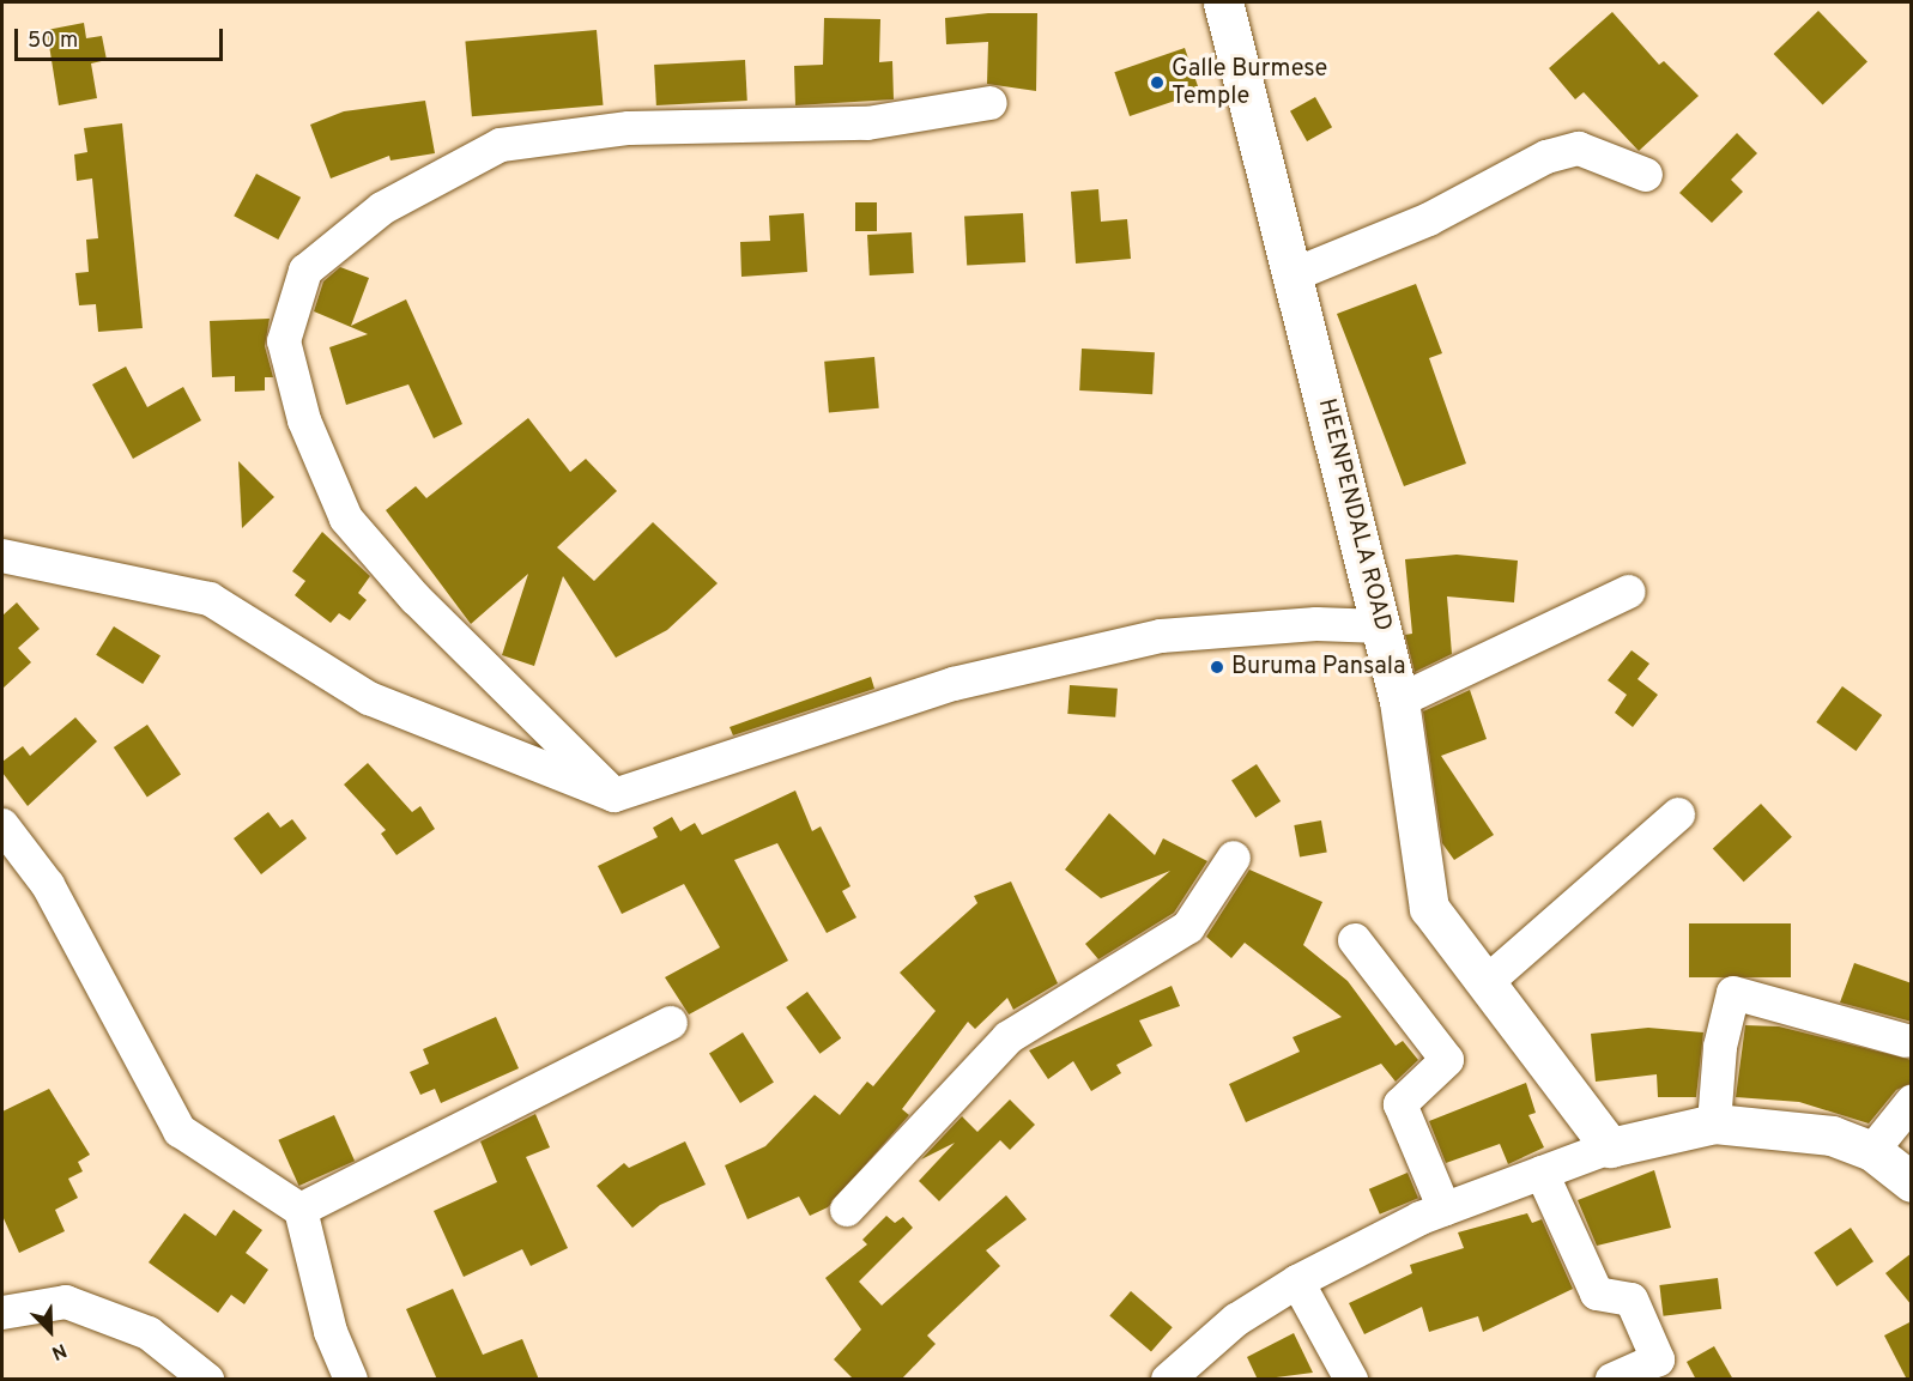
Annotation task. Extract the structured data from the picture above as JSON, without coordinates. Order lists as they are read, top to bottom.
{
  "streets": {
    "street": ["HEENPENDALA ROAD"]
  },
  "places": ["Galle Burmese Temple", "Buruma Pansala"],
  "scale_bar": "50 m",
  "north": "bottom right"
}
